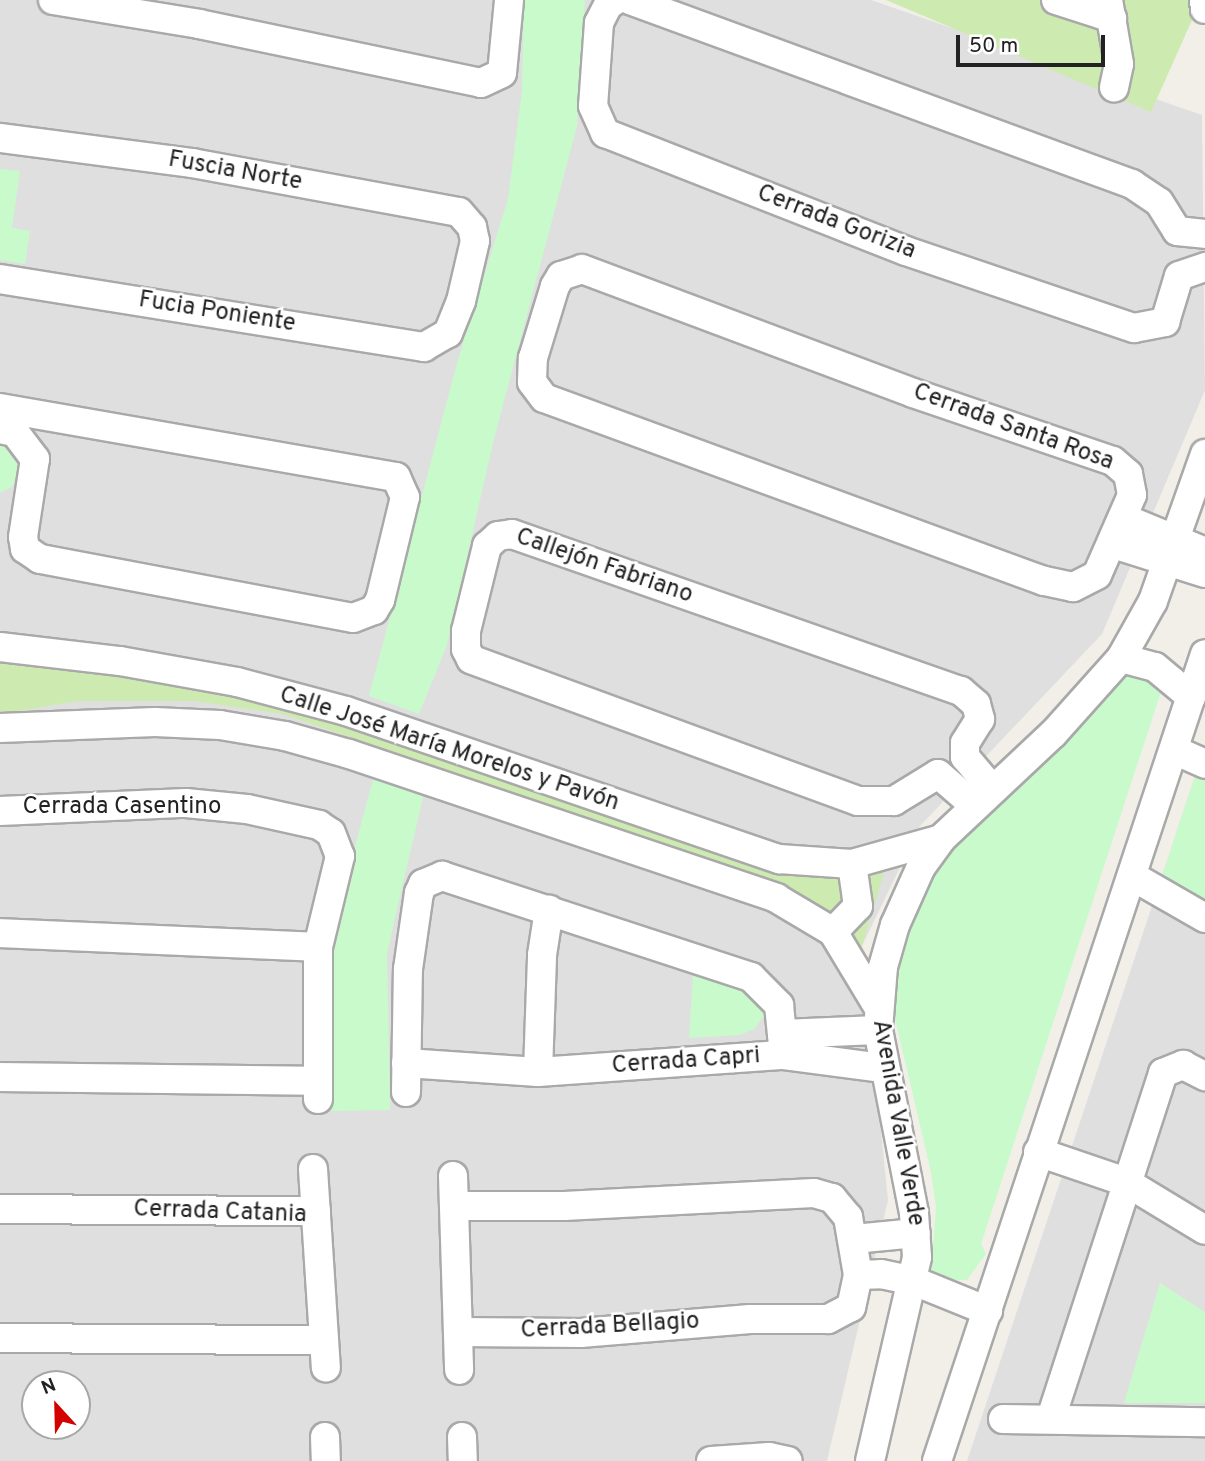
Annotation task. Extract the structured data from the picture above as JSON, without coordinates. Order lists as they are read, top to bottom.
{
  "streets": {
    "street": [
      "Fuscia Norte",
      "Cerrada Gorizia",
      "Fucia Poniente",
      "Cerrada Santa Rosa",
      "Callejón Fabriano",
      "Calle José María Morelos y Pavón",
      "Cerrada Casentino",
      "Cerrada Capri",
      "Avenida Valle Verde",
      "Cerrada Catania",
      "Cerrada Bellagio"
    ]
  },
  "crossings": [
    ["Fuscia Norte", "Fucia Poniente"],
    ["Callejón Fabriano", "Avenida Valle Verde"],
    ["Calle José María Morelos y Pavón", "Avenida Valle Verde"]
  ],
  "scale_bar": "50 m",
  "north": "top"
}
